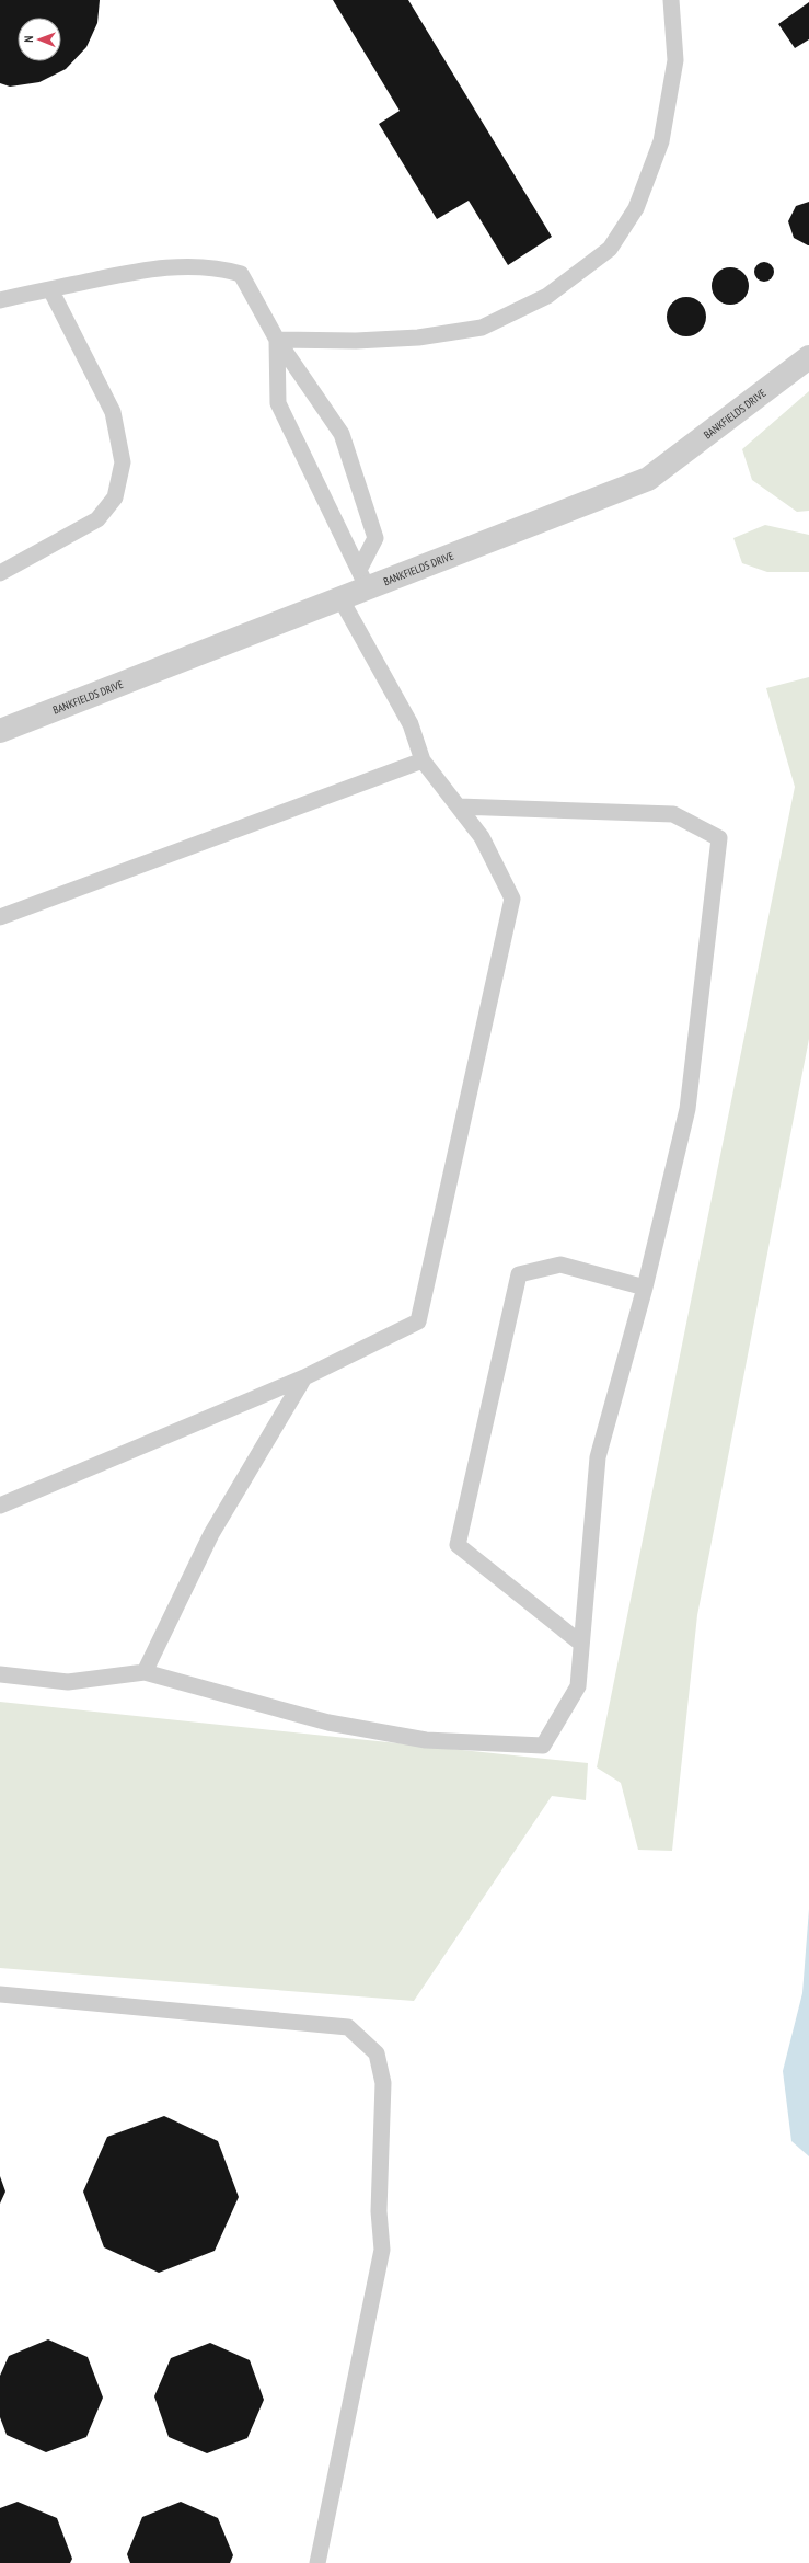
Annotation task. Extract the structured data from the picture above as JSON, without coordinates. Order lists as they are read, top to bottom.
{
  "streets": {
    "street": ["BANKFIELDS DRIVE"]
  },
  "north": "left"
}
